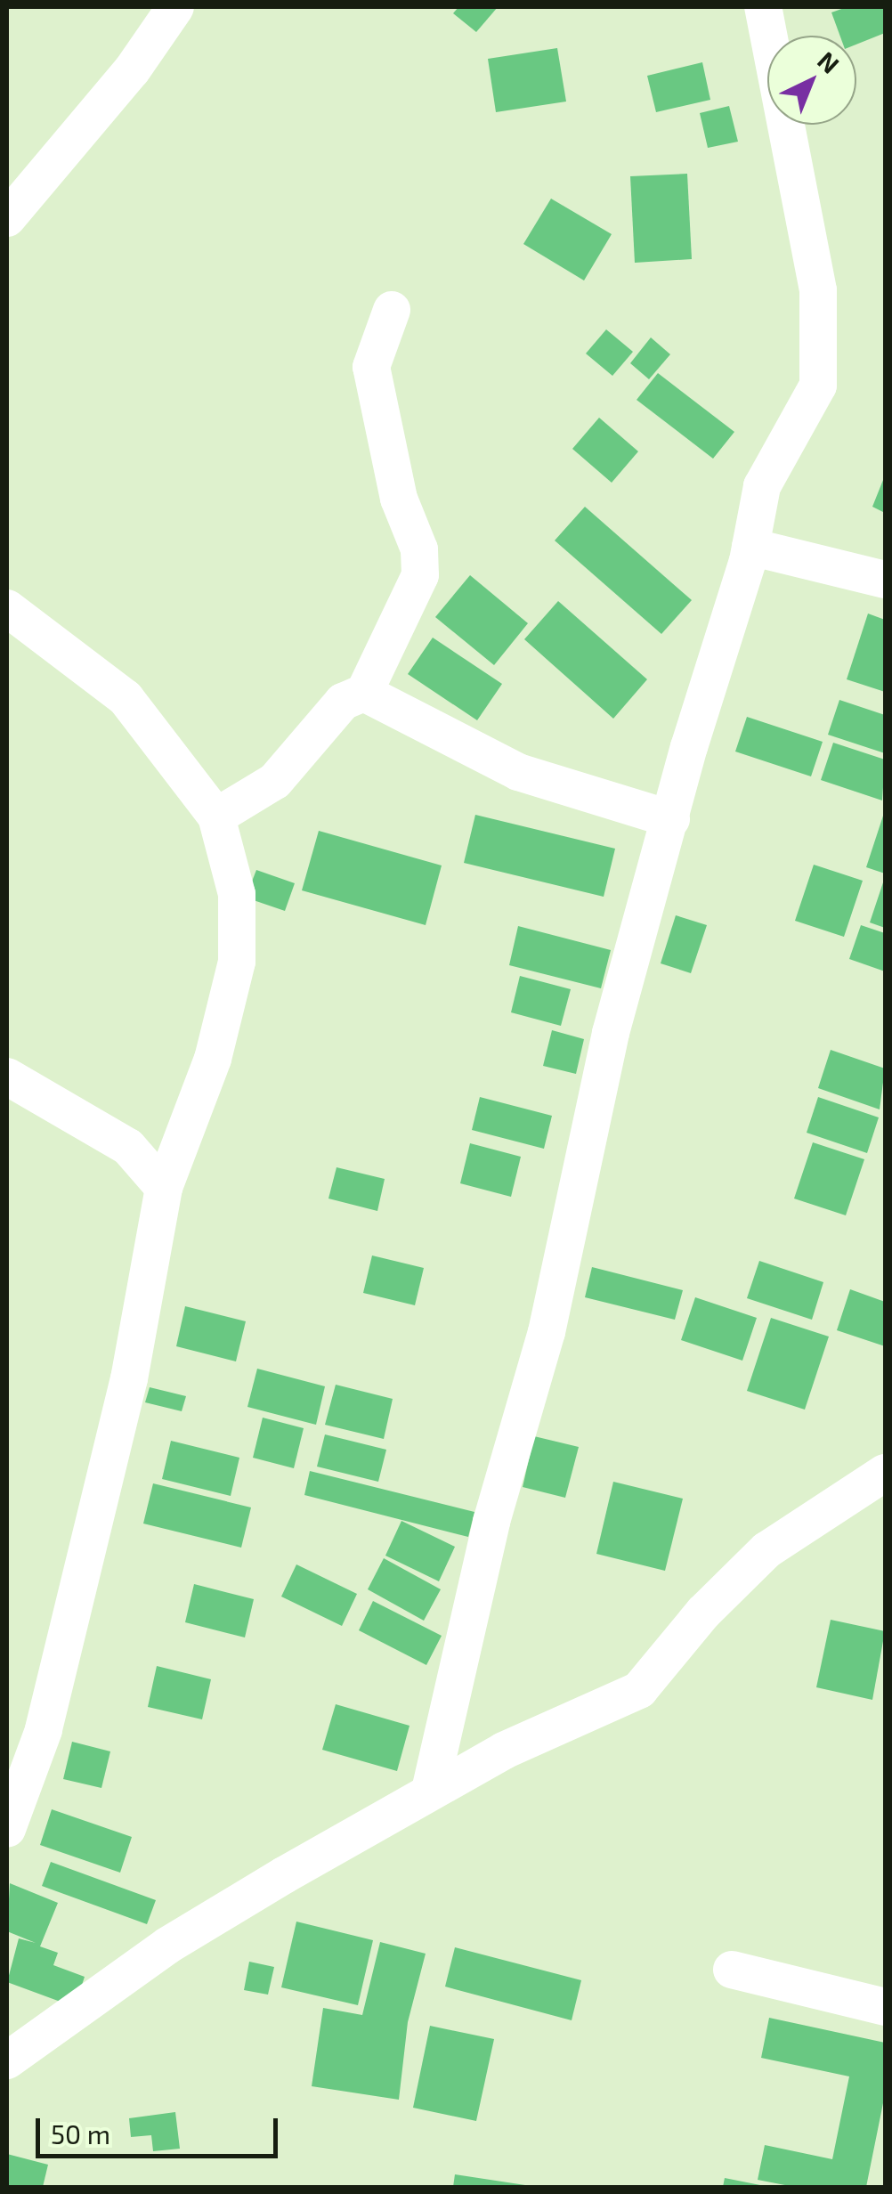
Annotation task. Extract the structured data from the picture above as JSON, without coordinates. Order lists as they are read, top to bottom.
{
  "scale_bar": "50 m",
  "north": "top right"
}
